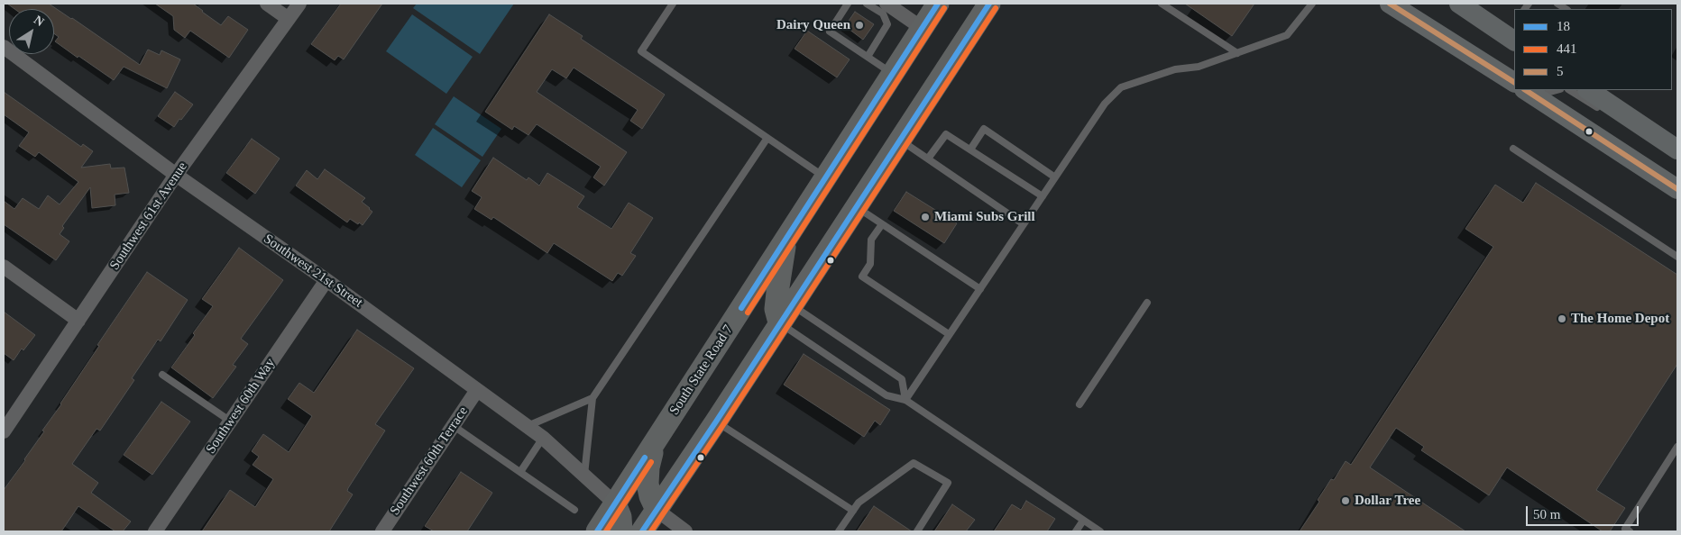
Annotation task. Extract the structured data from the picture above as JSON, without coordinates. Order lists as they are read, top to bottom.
{
  "streets": {
    "main road": ["South State Road 7"],
    "street": [
      "Southwest 61st Avenue",
      "Southwest 21st Street",
      "Southwest 60th Way",
      "Southwest 60th Terrace"
    ]
  },
  "crossings": [
    ["Southwest 61st Avenue", "Southwest 21st Street"],
    ["Southwest 21st Street", "South State Road 7"],
    ["Southwest 21st Street", "Southwest 60th Way"],
    ["Southwest 21st Street", "Southwest 60th Terrace"]
  ],
  "places": [
    "Dairy Queen",
    "Miami Subs Grill",
    "The Home Depot",
    "Dollar Tree"
  ],
  "lines": ["transit line 18", "transit line 5", "transit line 441"],
  "legend": ["18", "441", "5"],
  "scale_bar": "50 m",
  "north": "top right"
}
